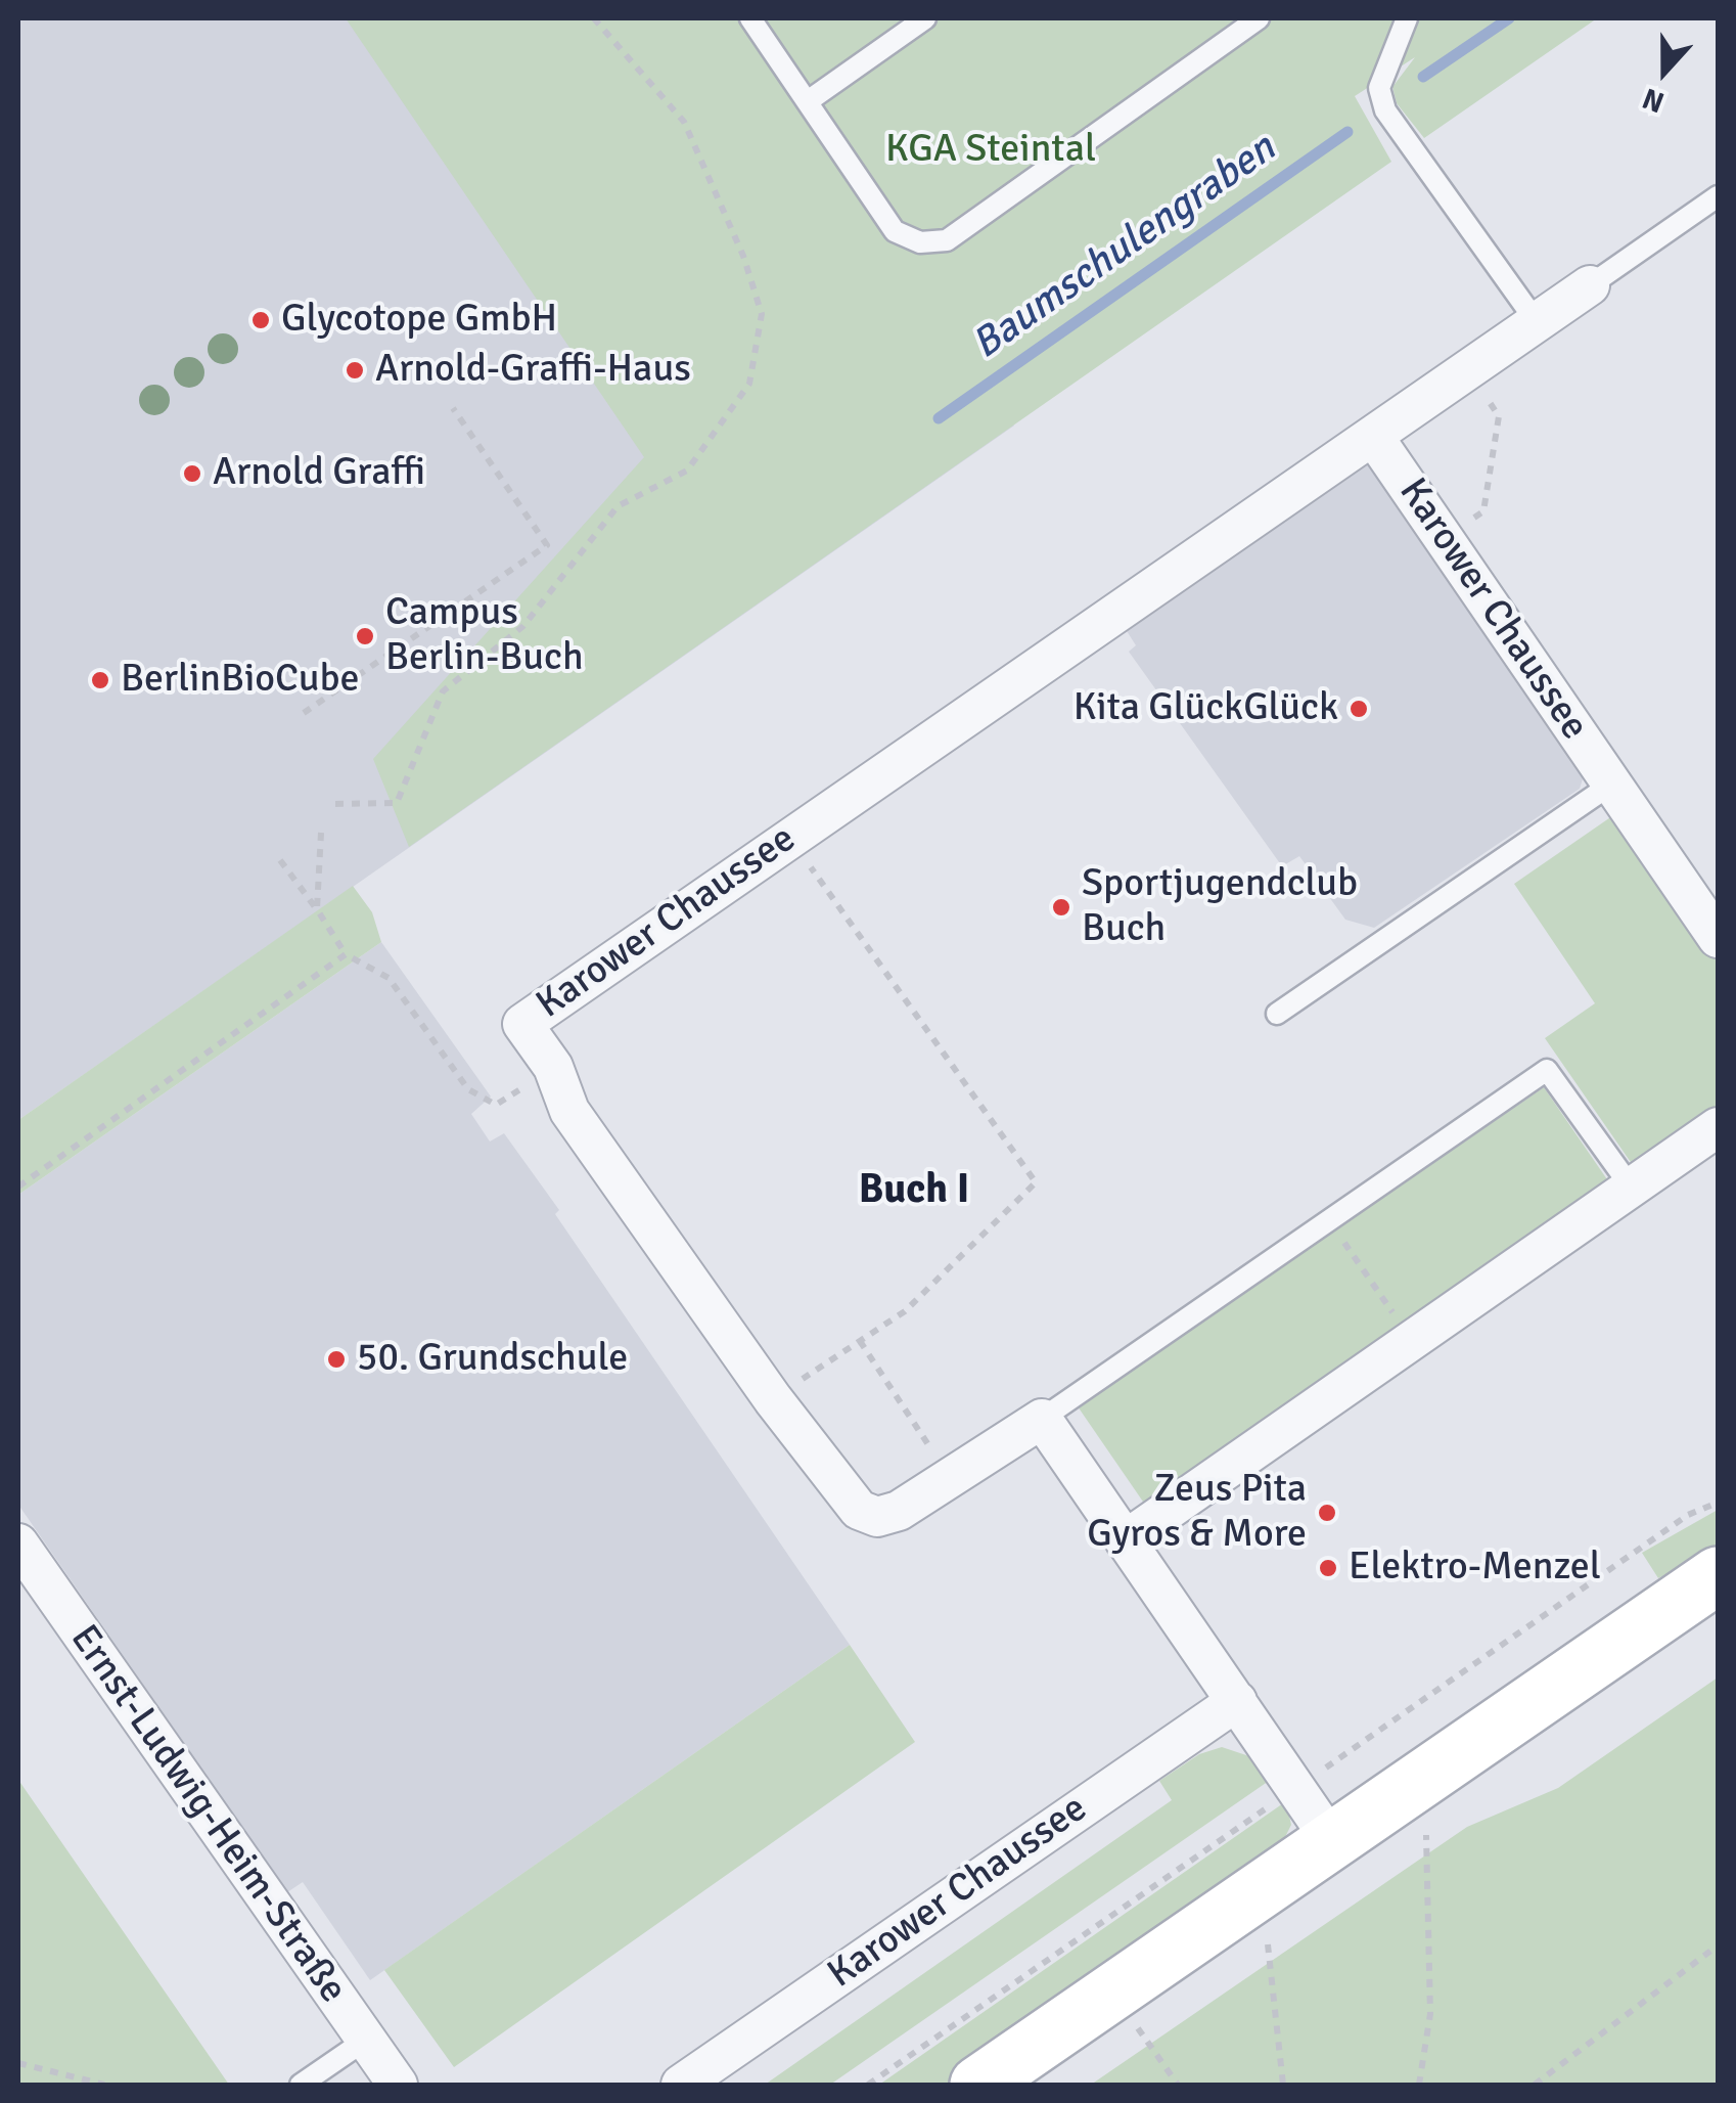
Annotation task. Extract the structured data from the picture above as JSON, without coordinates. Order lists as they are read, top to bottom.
{
  "streets": {
    "street": ["Karower Chaussee", "Ernst-Ludwig-Heim-Straße"]
  },
  "districts": ["Buch I"],
  "water": ["Baumschulengraben"],
  "parks": ["KGA Steintal"],
  "places": [
    "Glycotope GmbH",
    "Arnold-Graffi-Haus",
    "Arnold Graffi",
    "Campus Berlin-Buch",
    "BerlinBioCube",
    "Kita GlückGlück",
    "Sportjugendclub Buch",
    "50. Grundschule",
    "Zeus Pita Gyros & More",
    "Elektro-Menzel"
  ],
  "north": "bottom"
}
